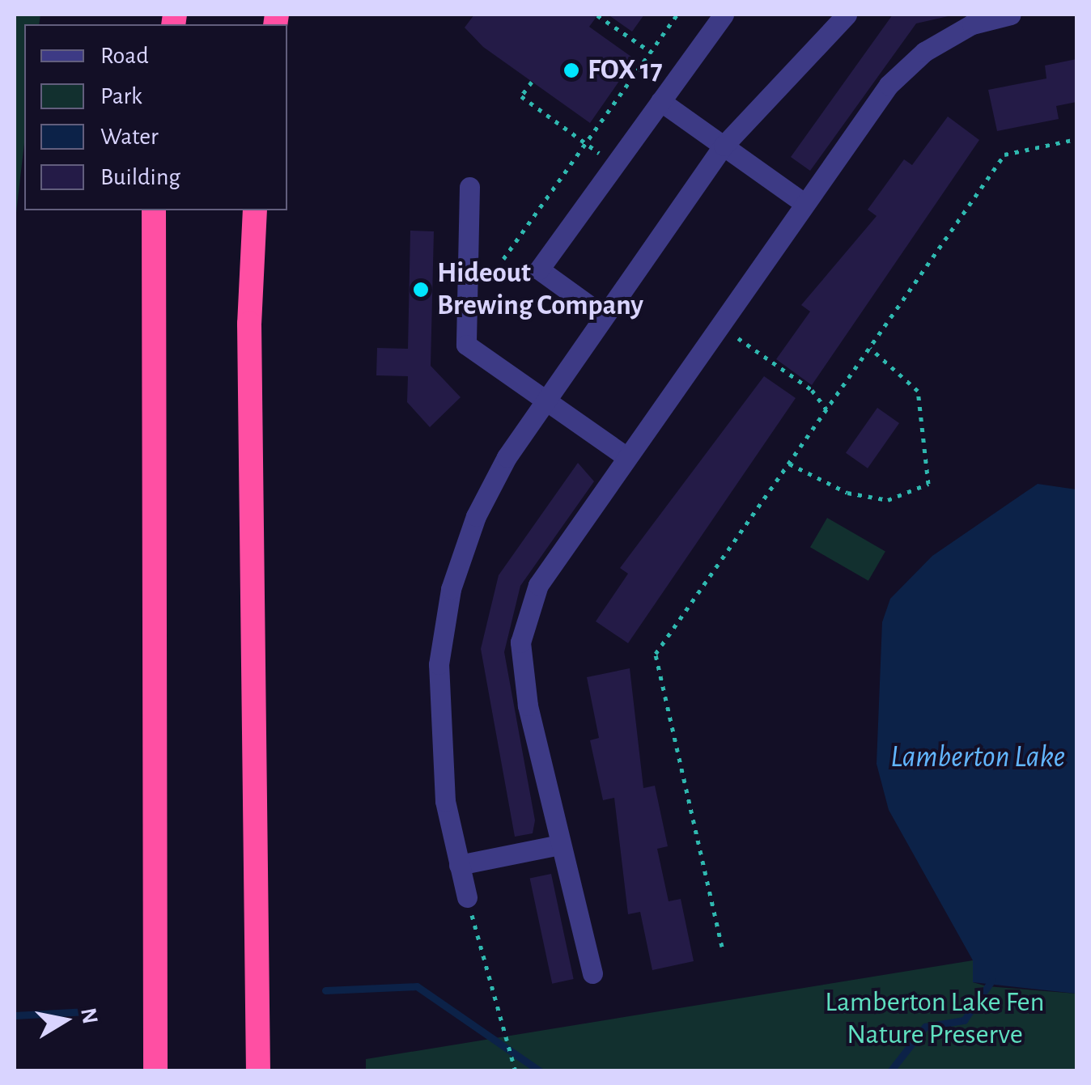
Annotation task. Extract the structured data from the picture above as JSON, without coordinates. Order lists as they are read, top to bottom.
{
  "water": ["Lamberton Lake"],
  "parks": ["Lamberton Lake Fen Nature Preserve"],
  "places": ["FOX 17", "Hideout Brewing Company"],
  "legend": [
    "Road",
    "Park",
    "Water",
    "Building"
  ],
  "north": "right"
}
